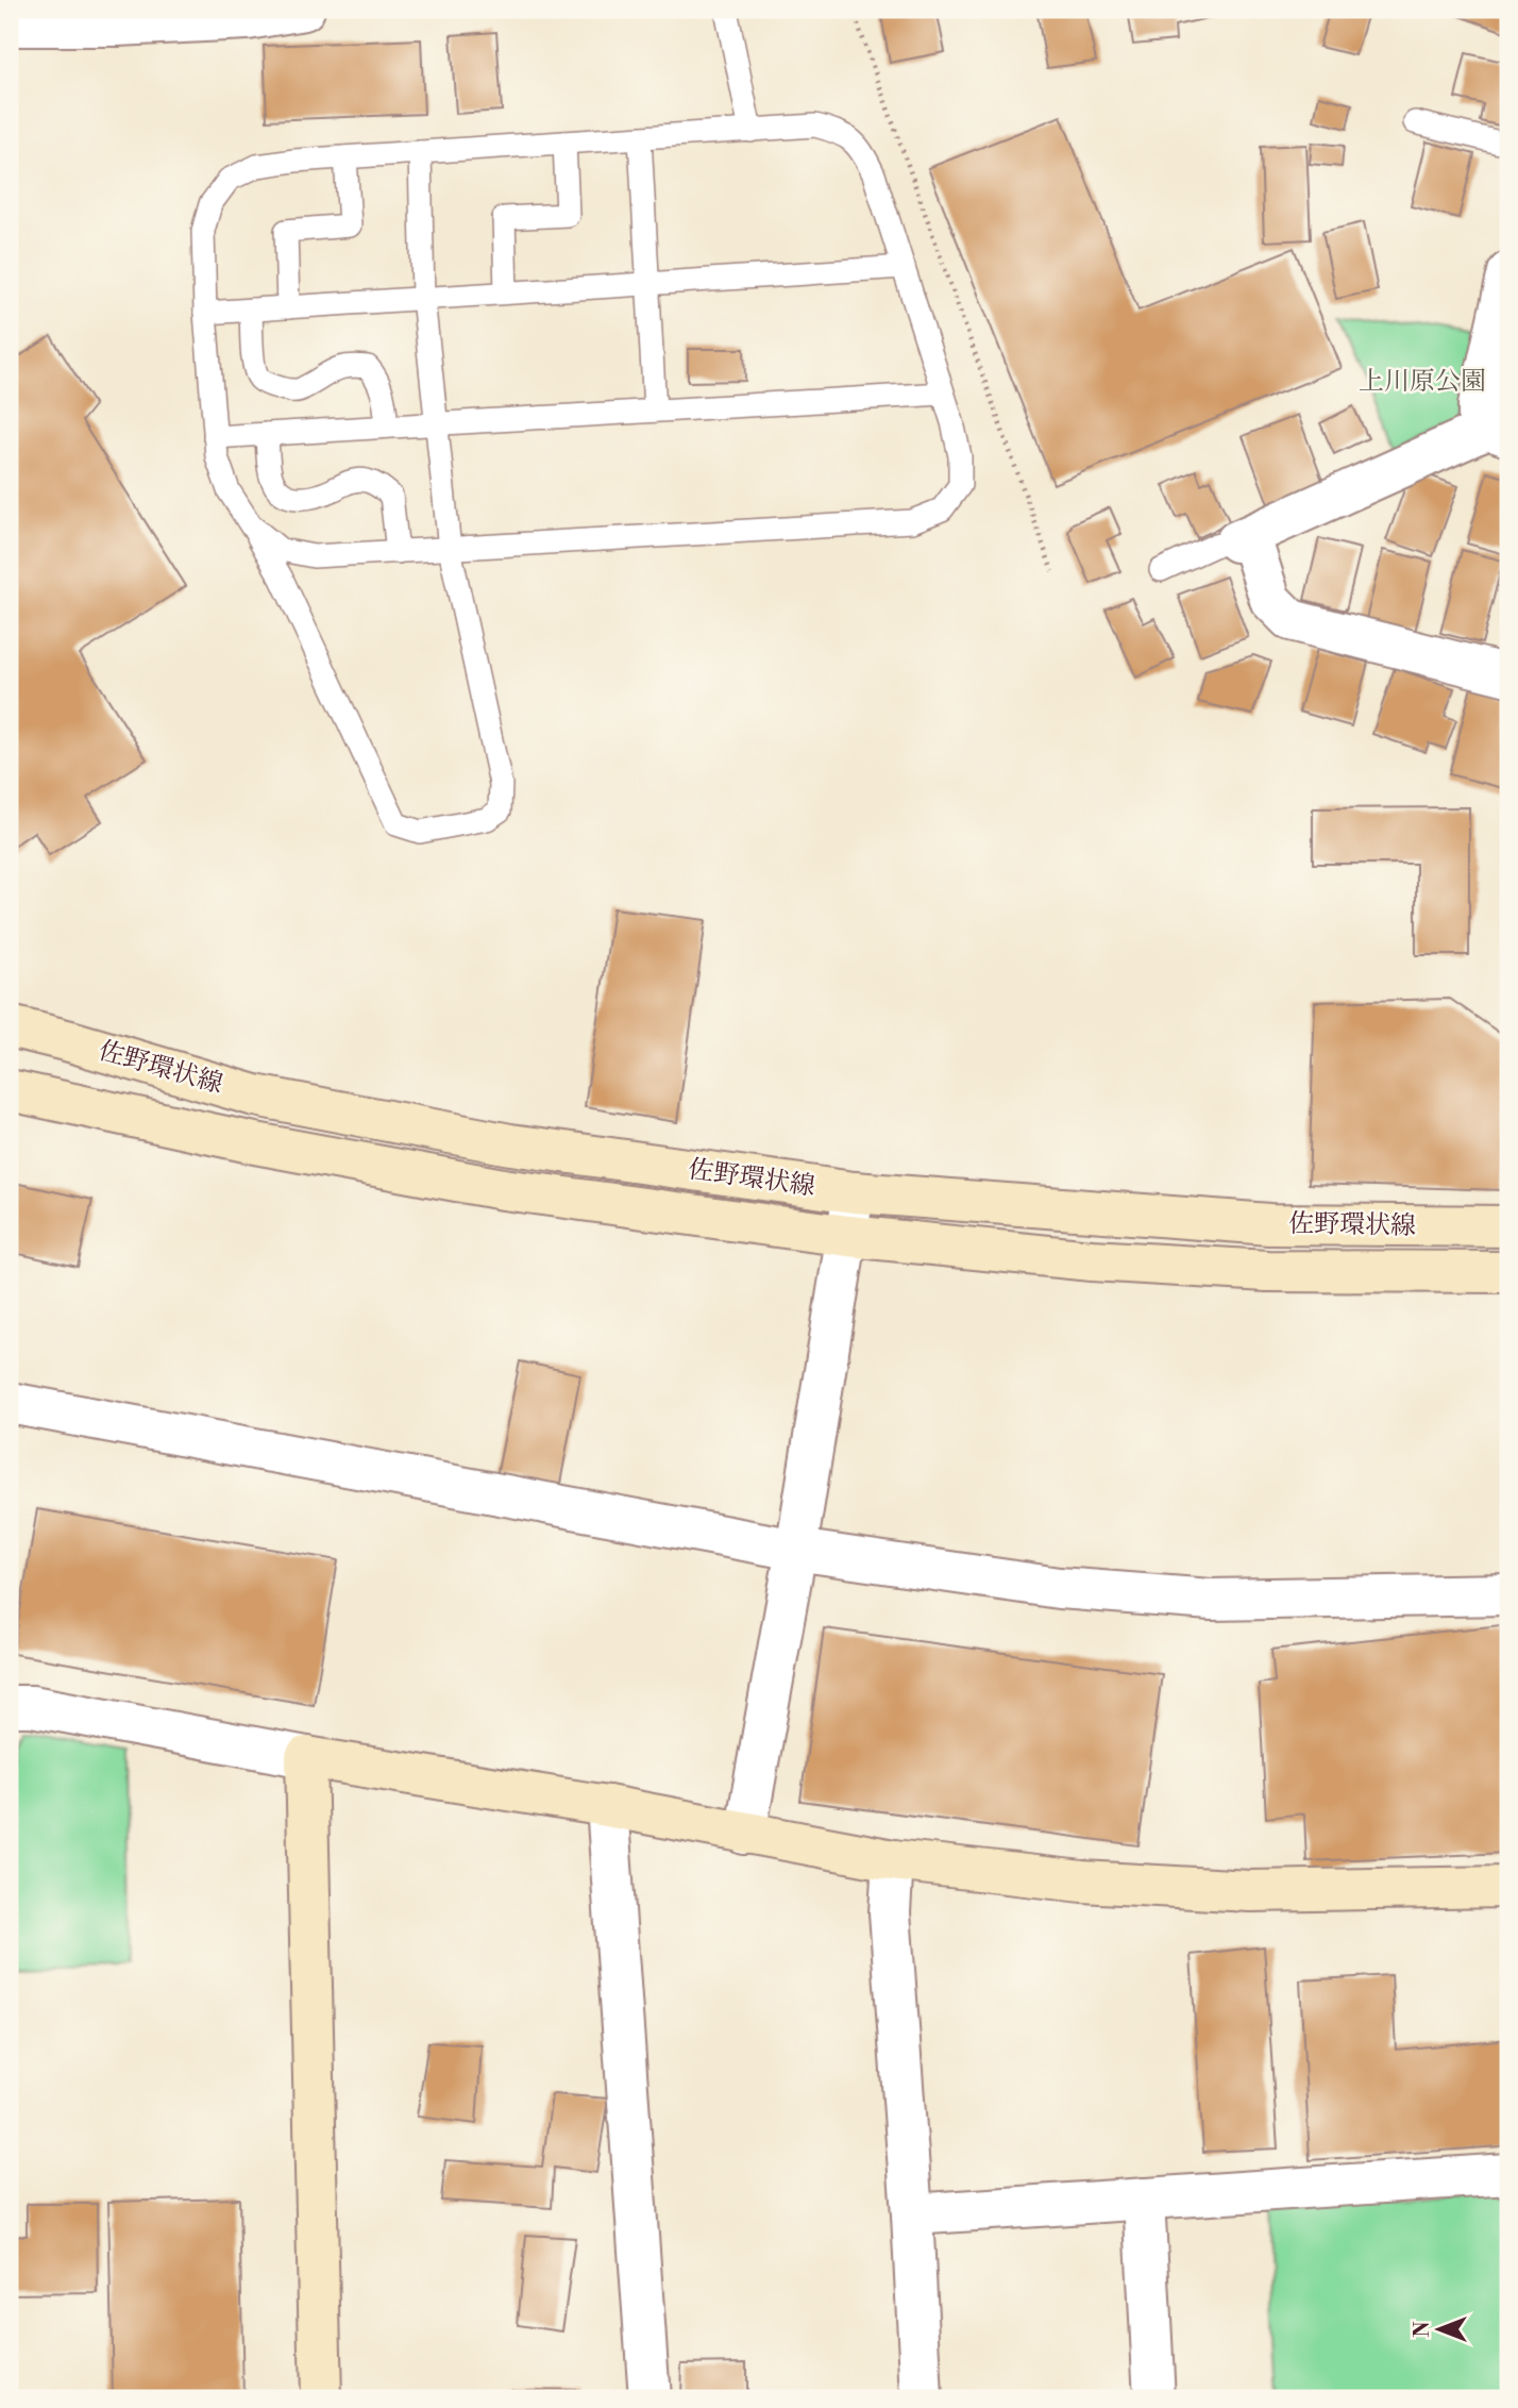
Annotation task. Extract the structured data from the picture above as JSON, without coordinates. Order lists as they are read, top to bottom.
{
  "streets": {
    "main road": ["佐野環状線"]
  },
  "parks": ["上川原公園"],
  "north": "left"
}
